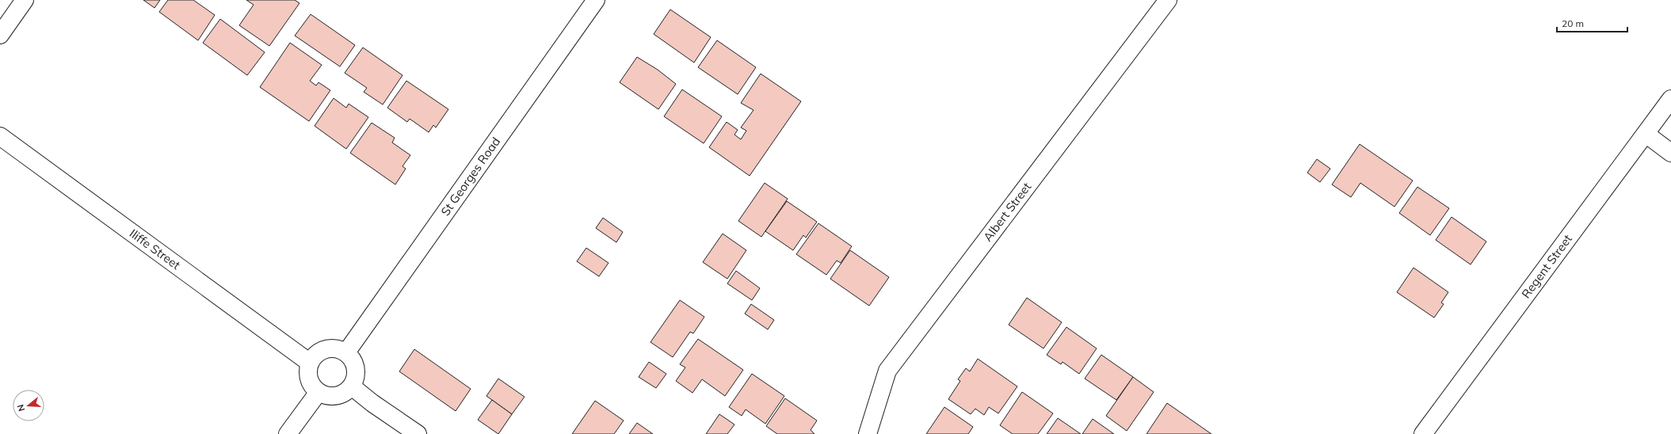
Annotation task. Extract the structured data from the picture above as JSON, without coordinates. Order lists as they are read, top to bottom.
{
  "streets": {
    "street": [
      "St Georges Road",
      "Albert Street",
      "Iliffe Street",
      "Regent Street"
    ]
  },
  "crossings": [
    ["St Georges Road", "Iliffe Street"]
  ],
  "scale_bar": "20 m",
  "north": "left"
}
